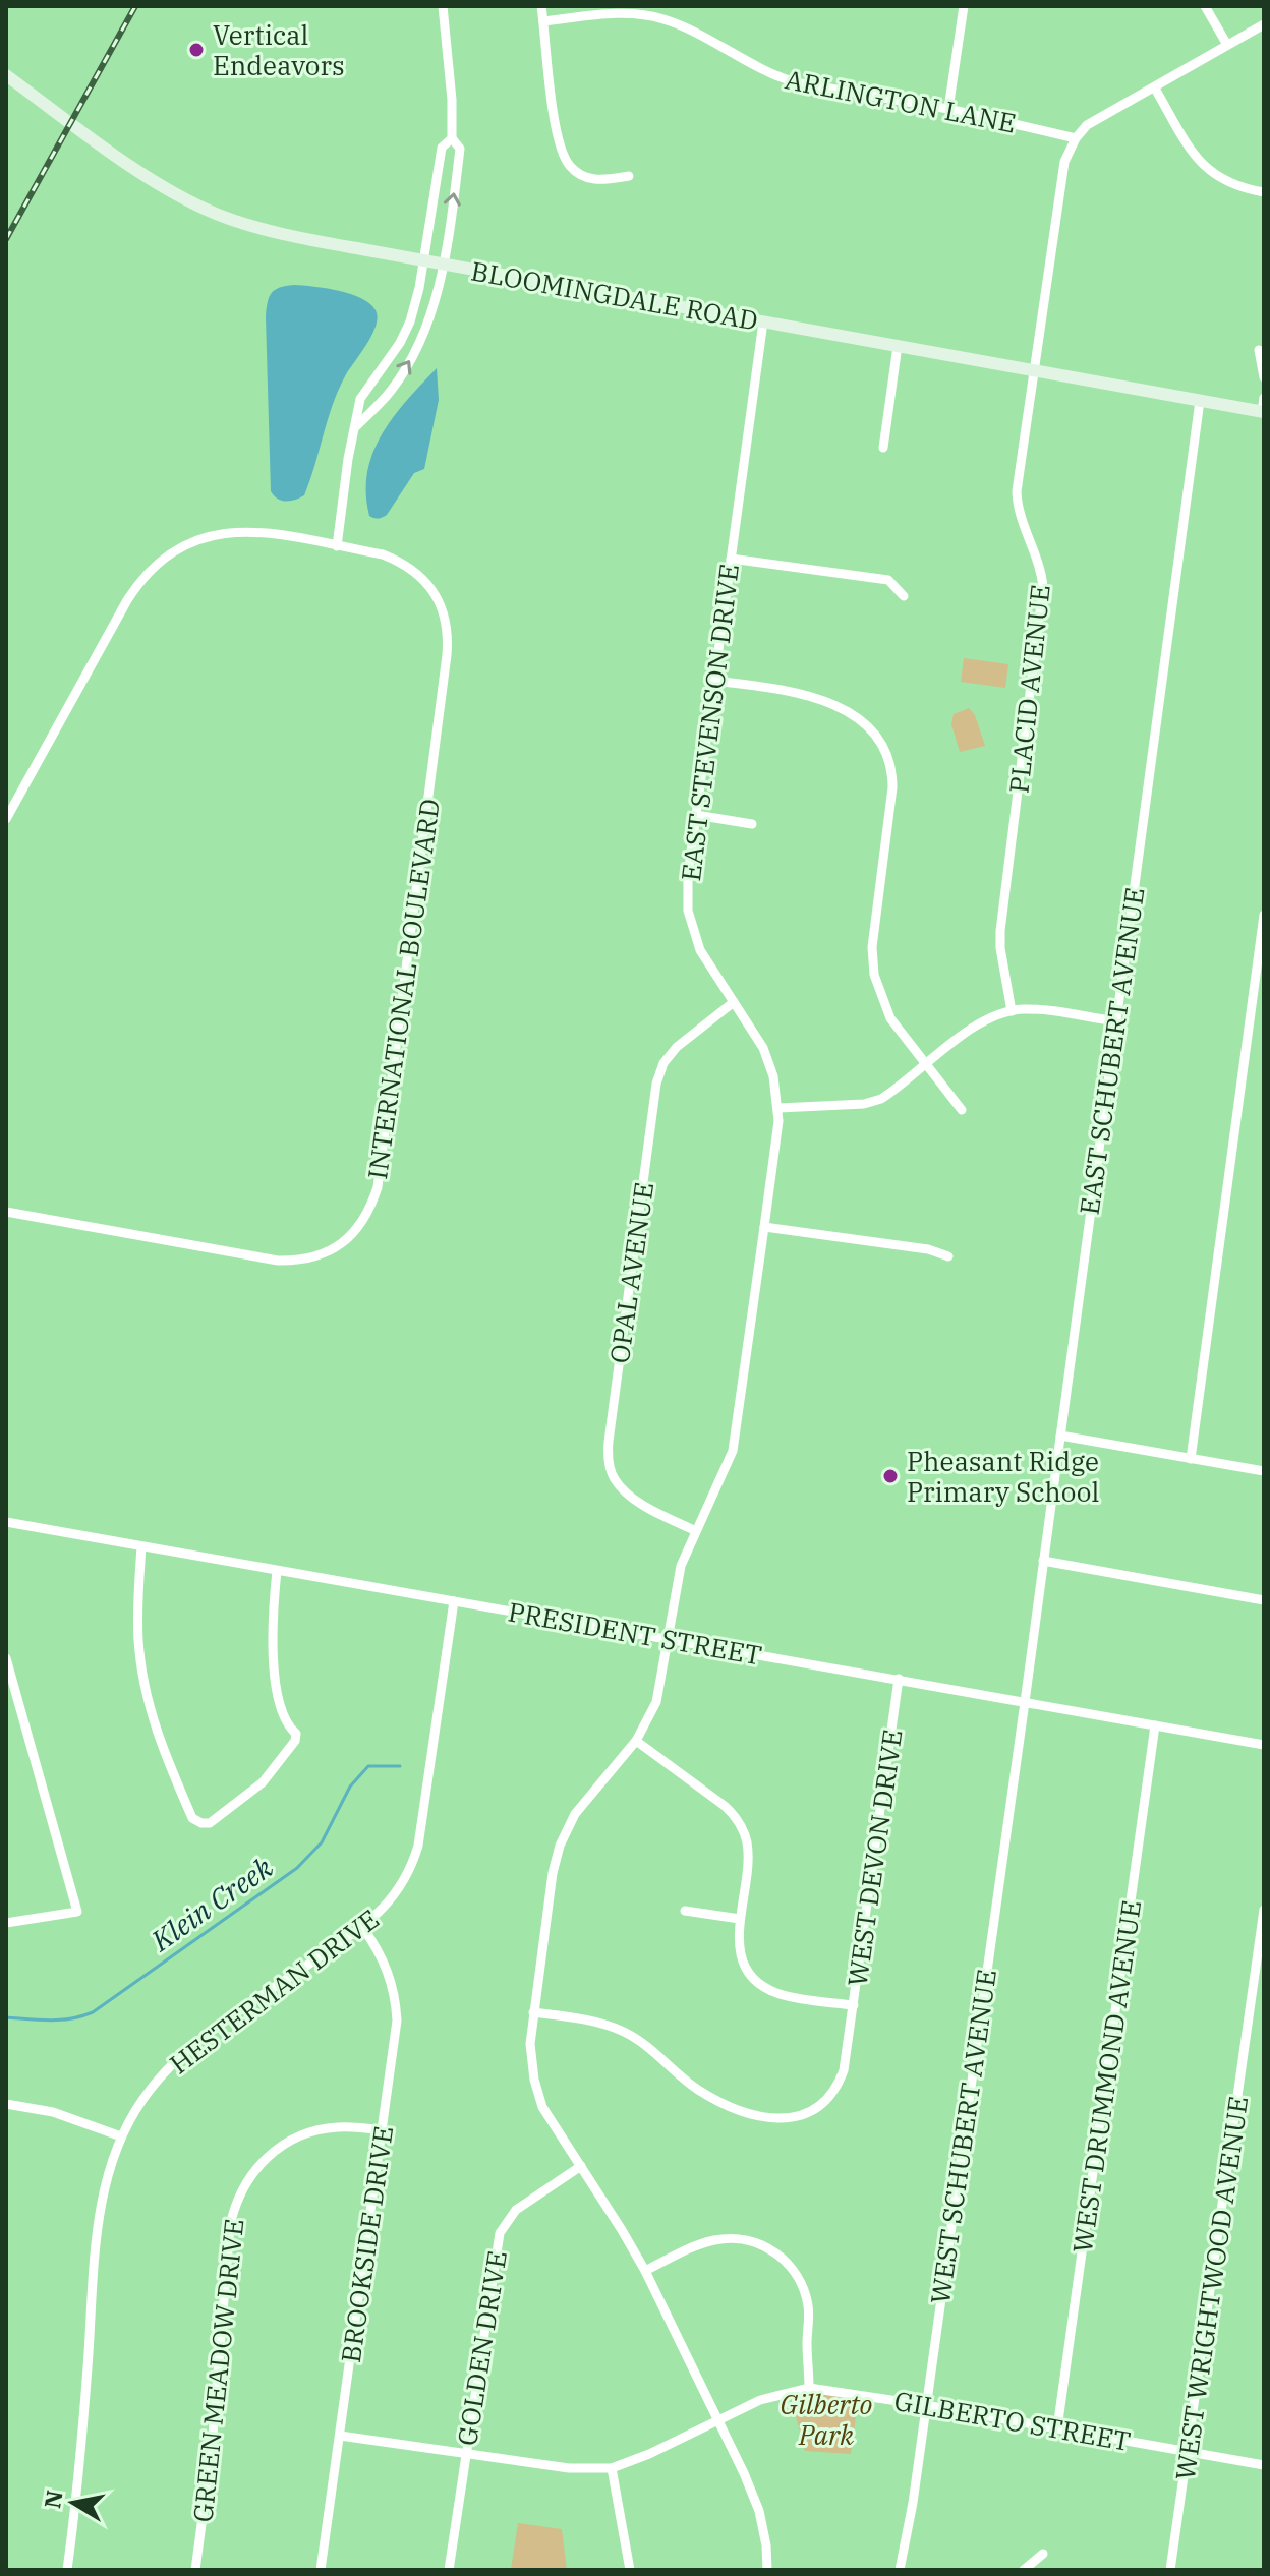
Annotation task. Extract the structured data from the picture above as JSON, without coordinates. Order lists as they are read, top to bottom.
{
  "streets": {
    "main road": ["BLOOMINGDALE ROAD"],
    "street": [
      "ARLINGTON LANE",
      "PLACID AVENUE",
      "EAST STEVENSON DRIVE",
      "INTERNATIONAL BOULEVARD",
      "EAST SCHUBERT AVENUE",
      "OPAL AVENUE",
      "PRESIDENT STREET",
      "WEST DEVON DRIVE",
      "HESTERMAN DRIVE",
      "WEST DRUMMOND AVENUE",
      "WEST SCHUBERT AVENUE",
      "BROOKSIDE DRIVE",
      "WEST WRIGHTWOOD AVENUE",
      "GOLDEN DRIVE",
      "GREEN MEADOW DRIVE",
      "GILBERTO STREET"
    ]
  },
  "crossings": [
    ["ARLINGTON LANE", "PLACID AVENUE"],
    ["BLOOMINGDALE ROAD", "PLACID AVENUE"],
    ["BLOOMINGDALE ROAD", "EAST STEVENSON DRIVE"],
    ["BLOOMINGDALE ROAD", "EAST SCHUBERT AVENUE"],
    ["EAST STEVENSON DRIVE", "OPAL AVENUE"],
    ["EAST STEVENSON DRIVE", "PRESIDENT STREET"],
    ["EAST STEVENSON DRIVE", "WEST DEVON DRIVE"],
    ["EAST STEVENSON DRIVE", "GOLDEN DRIVE"],
    ["EAST STEVENSON DRIVE", "GILBERTO STREET"],
    ["EAST SCHUBERT AVENUE", "PRESIDENT STREET"],
    ["EAST SCHUBERT AVENUE", "WEST SCHUBERT AVENUE"],
    ["PRESIDENT STREET", "WEST DEVON DRIVE"],
    ["PRESIDENT STREET", "HESTERMAN DRIVE"],
    ["PRESIDENT STREET", "WEST DRUMMOND AVENUE"],
    ["PRESIDENT STREET", "WEST SCHUBERT AVENUE"],
    ["HESTERMAN DRIVE", "BROOKSIDE DRIVE"],
    ["WEST DRUMMOND AVENUE", "GILBERTO STREET"],
    ["WEST SCHUBERT AVENUE", "GILBERTO STREET"],
    ["BROOKSIDE DRIVE", "GREEN MEADOW DRIVE"],
    ["BROOKSIDE DRIVE", "GILBERTO STREET"],
    ["WEST WRIGHTWOOD AVENUE", "GILBERTO STREET"],
    ["GOLDEN DRIVE", "GILBERTO STREET"]
  ],
  "water": ["Klein Creek"],
  "parks": ["Gilberto Park"],
  "places": ["Vertical Endeavors", "Pheasant Ridge Primary School"],
  "north": "left"
}
